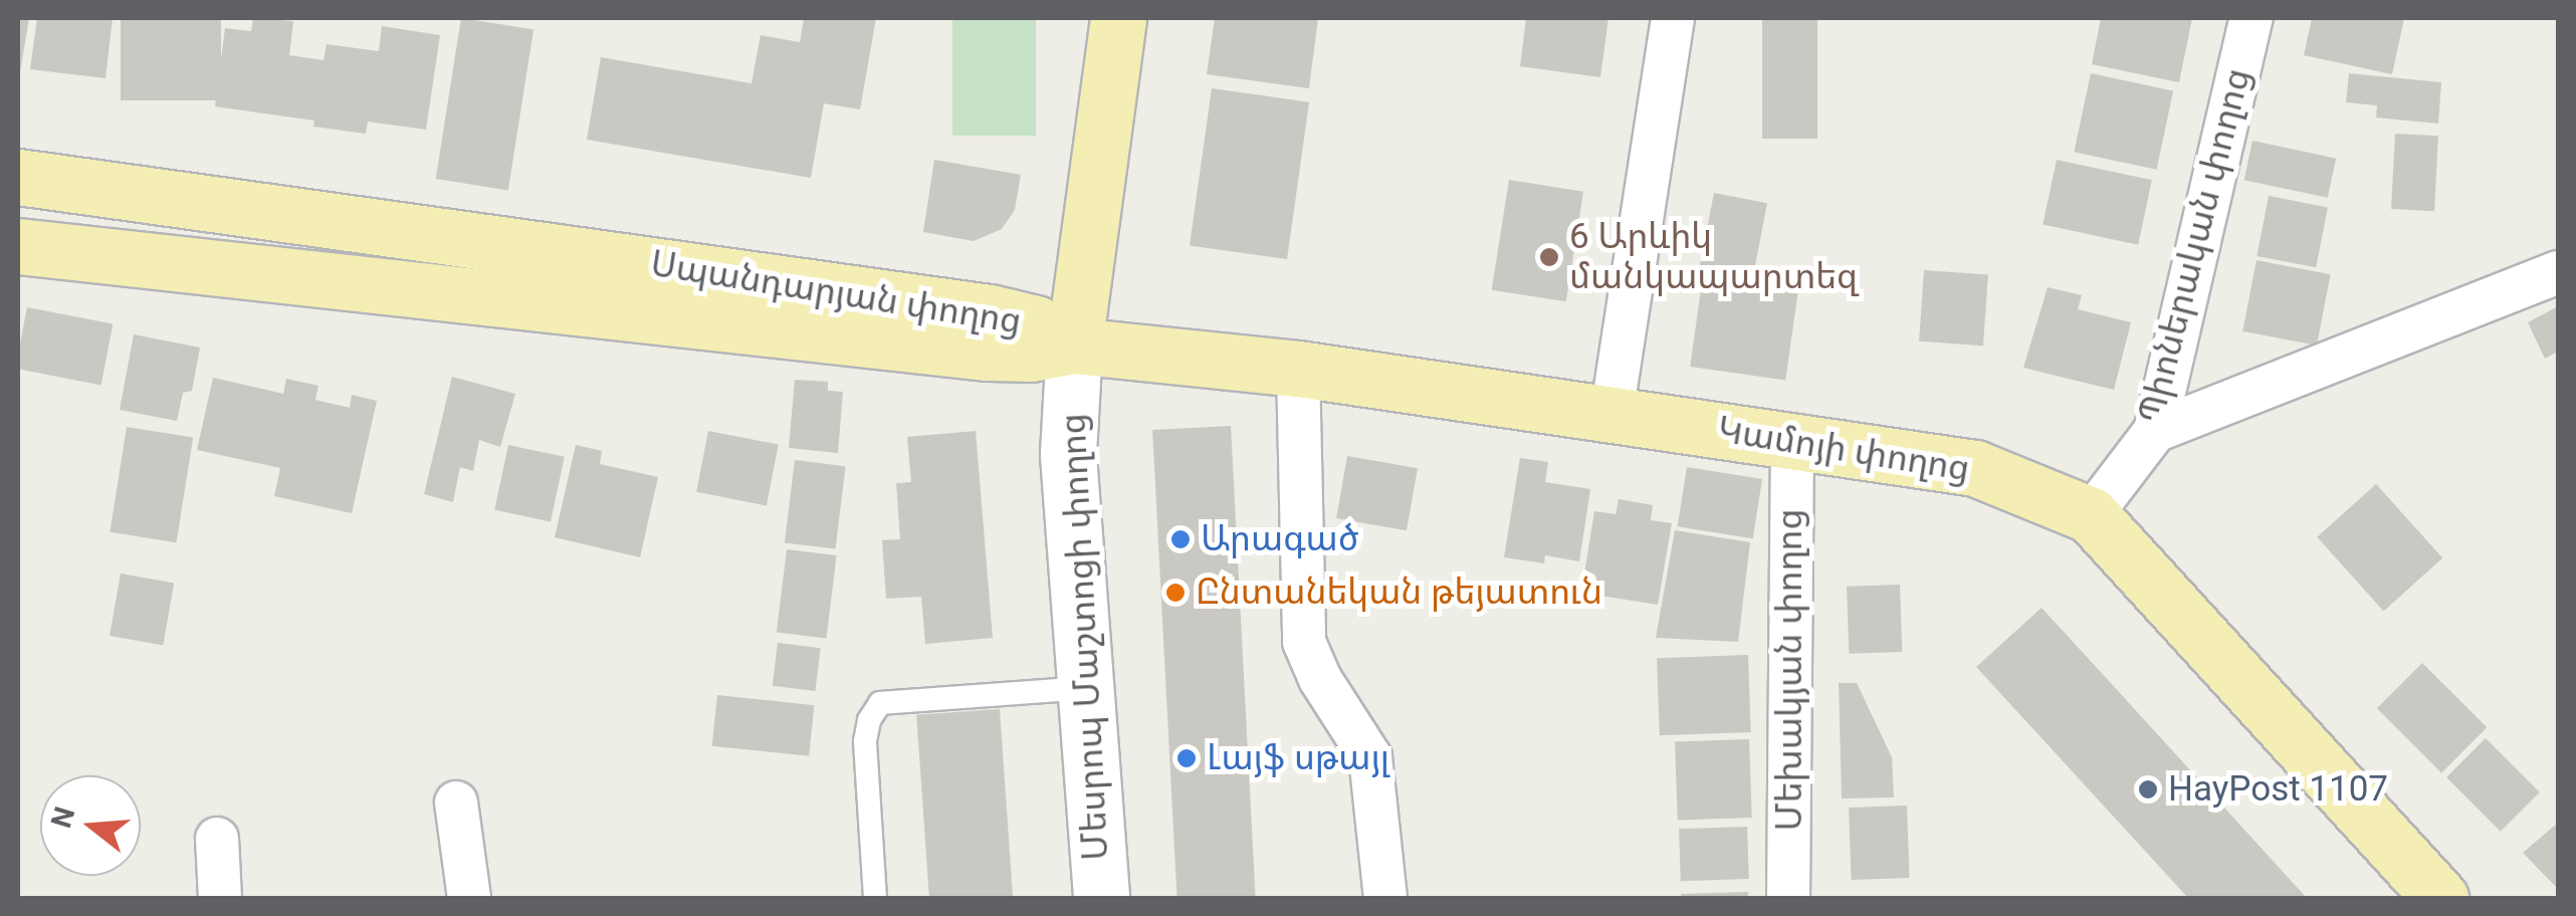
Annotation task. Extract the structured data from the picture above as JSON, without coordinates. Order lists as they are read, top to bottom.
{
  "streets": {
    "main road": ["Սպանդարյան փողոց", "Կամոյի փողոց", "Մեսրոպ Մաշտոցի փողոց"],
    "street": ["Պիոներական փողոց", "Մեխակյան փողոց"]
  },
  "crossings": [
    ["Պիոներական փողոց", "Կամոյի փողոց"],
    ["Սպանդարյան փողոց", "Կամոյի փողոց"],
    ["Սպանդարյան փողոց", "Մեսրոպ Մաշտոցի փողոց"],
    ["Կամոյի փողոց", "Մեսրոպ Մաշտոցի փողոց"],
    ["Կամոյի փողոց", "Մեխակյան փողոց"]
  ],
  "places": [
    "6 Արևիկ մանկապարտեզ",
    "Արագած",
    "Ընտանեկան թեյատուն",
    "Լայֆ սթայլ",
    "HayPost 1107"
  ],
  "north": "left"
}
